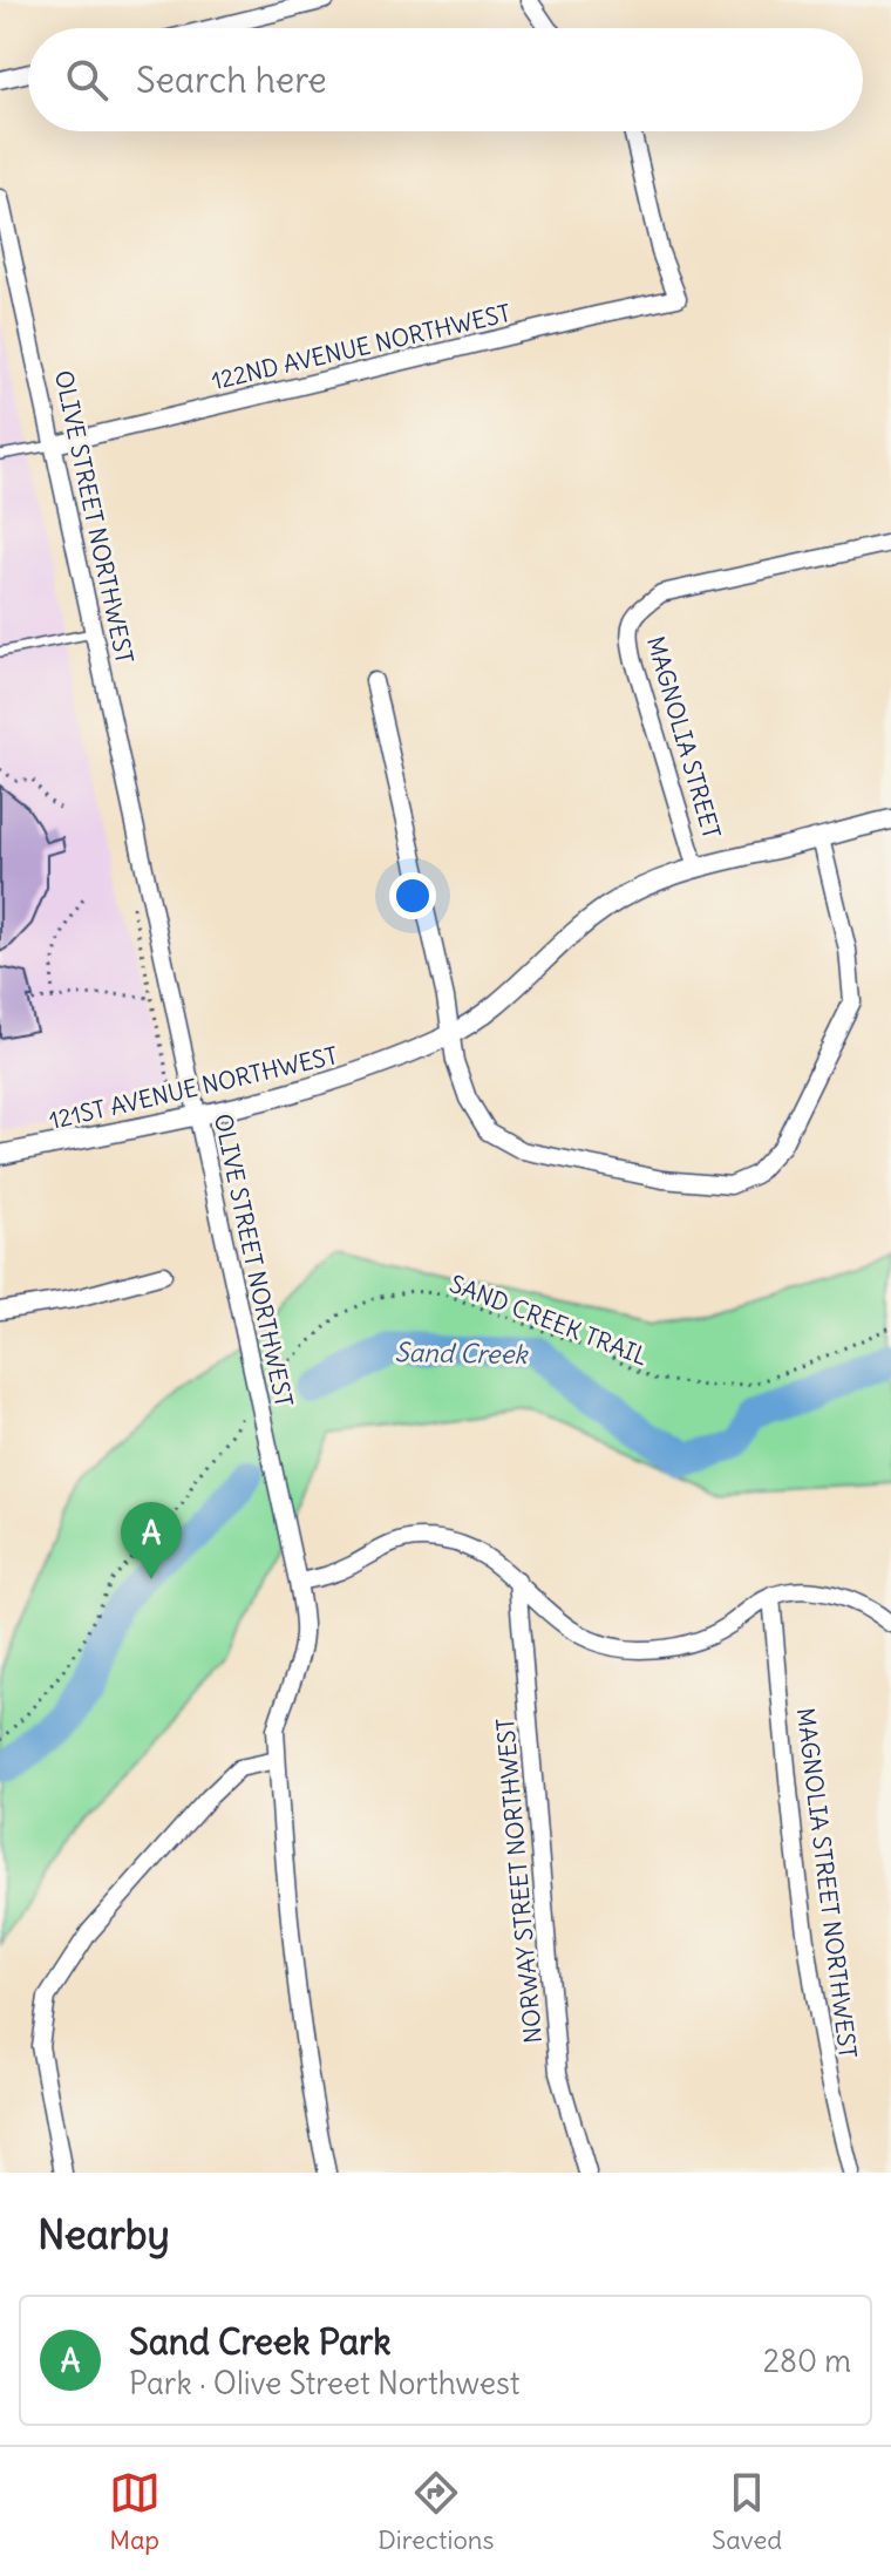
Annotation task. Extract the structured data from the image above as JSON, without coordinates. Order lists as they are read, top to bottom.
{
  "streets": {
    "street": [
      "122ND AVENUE NORTHWEST",
      "OLIVE STREET NORTHWEST",
      "MAGNOLIA STREET",
      "121ST AVENUE NORTHWEST",
      "NORWAY STREET NORTHWEST",
      "MAGNOLIA STREET NORTHWEST"
    ],
    "path": ["SAND CREEK TRAIL"]
  },
  "crossings": [
    ["122ND AVENUE NORTHWEST", "OLIVE STREET NORTHWEST"],
    ["OLIVE STREET NORTHWEST", "121ST AVENUE NORTHWEST"],
    ["MAGNOLIA STREET", "121ST AVENUE NORTHWEST"]
  ],
  "water": ["Sand Creek"],
  "page": {
    "search": "Search here",
    "pins": "A",
    "heading": "Nearby",
    "list": [
      {
        "mark": "A",
        "name": "Sand Creek Park",
        "note": "Park · Olive Street Northwest",
        "value": "280 m"
      }
    ],
    "nav": ["Map", "Directions", "Saved"]
  }
}
